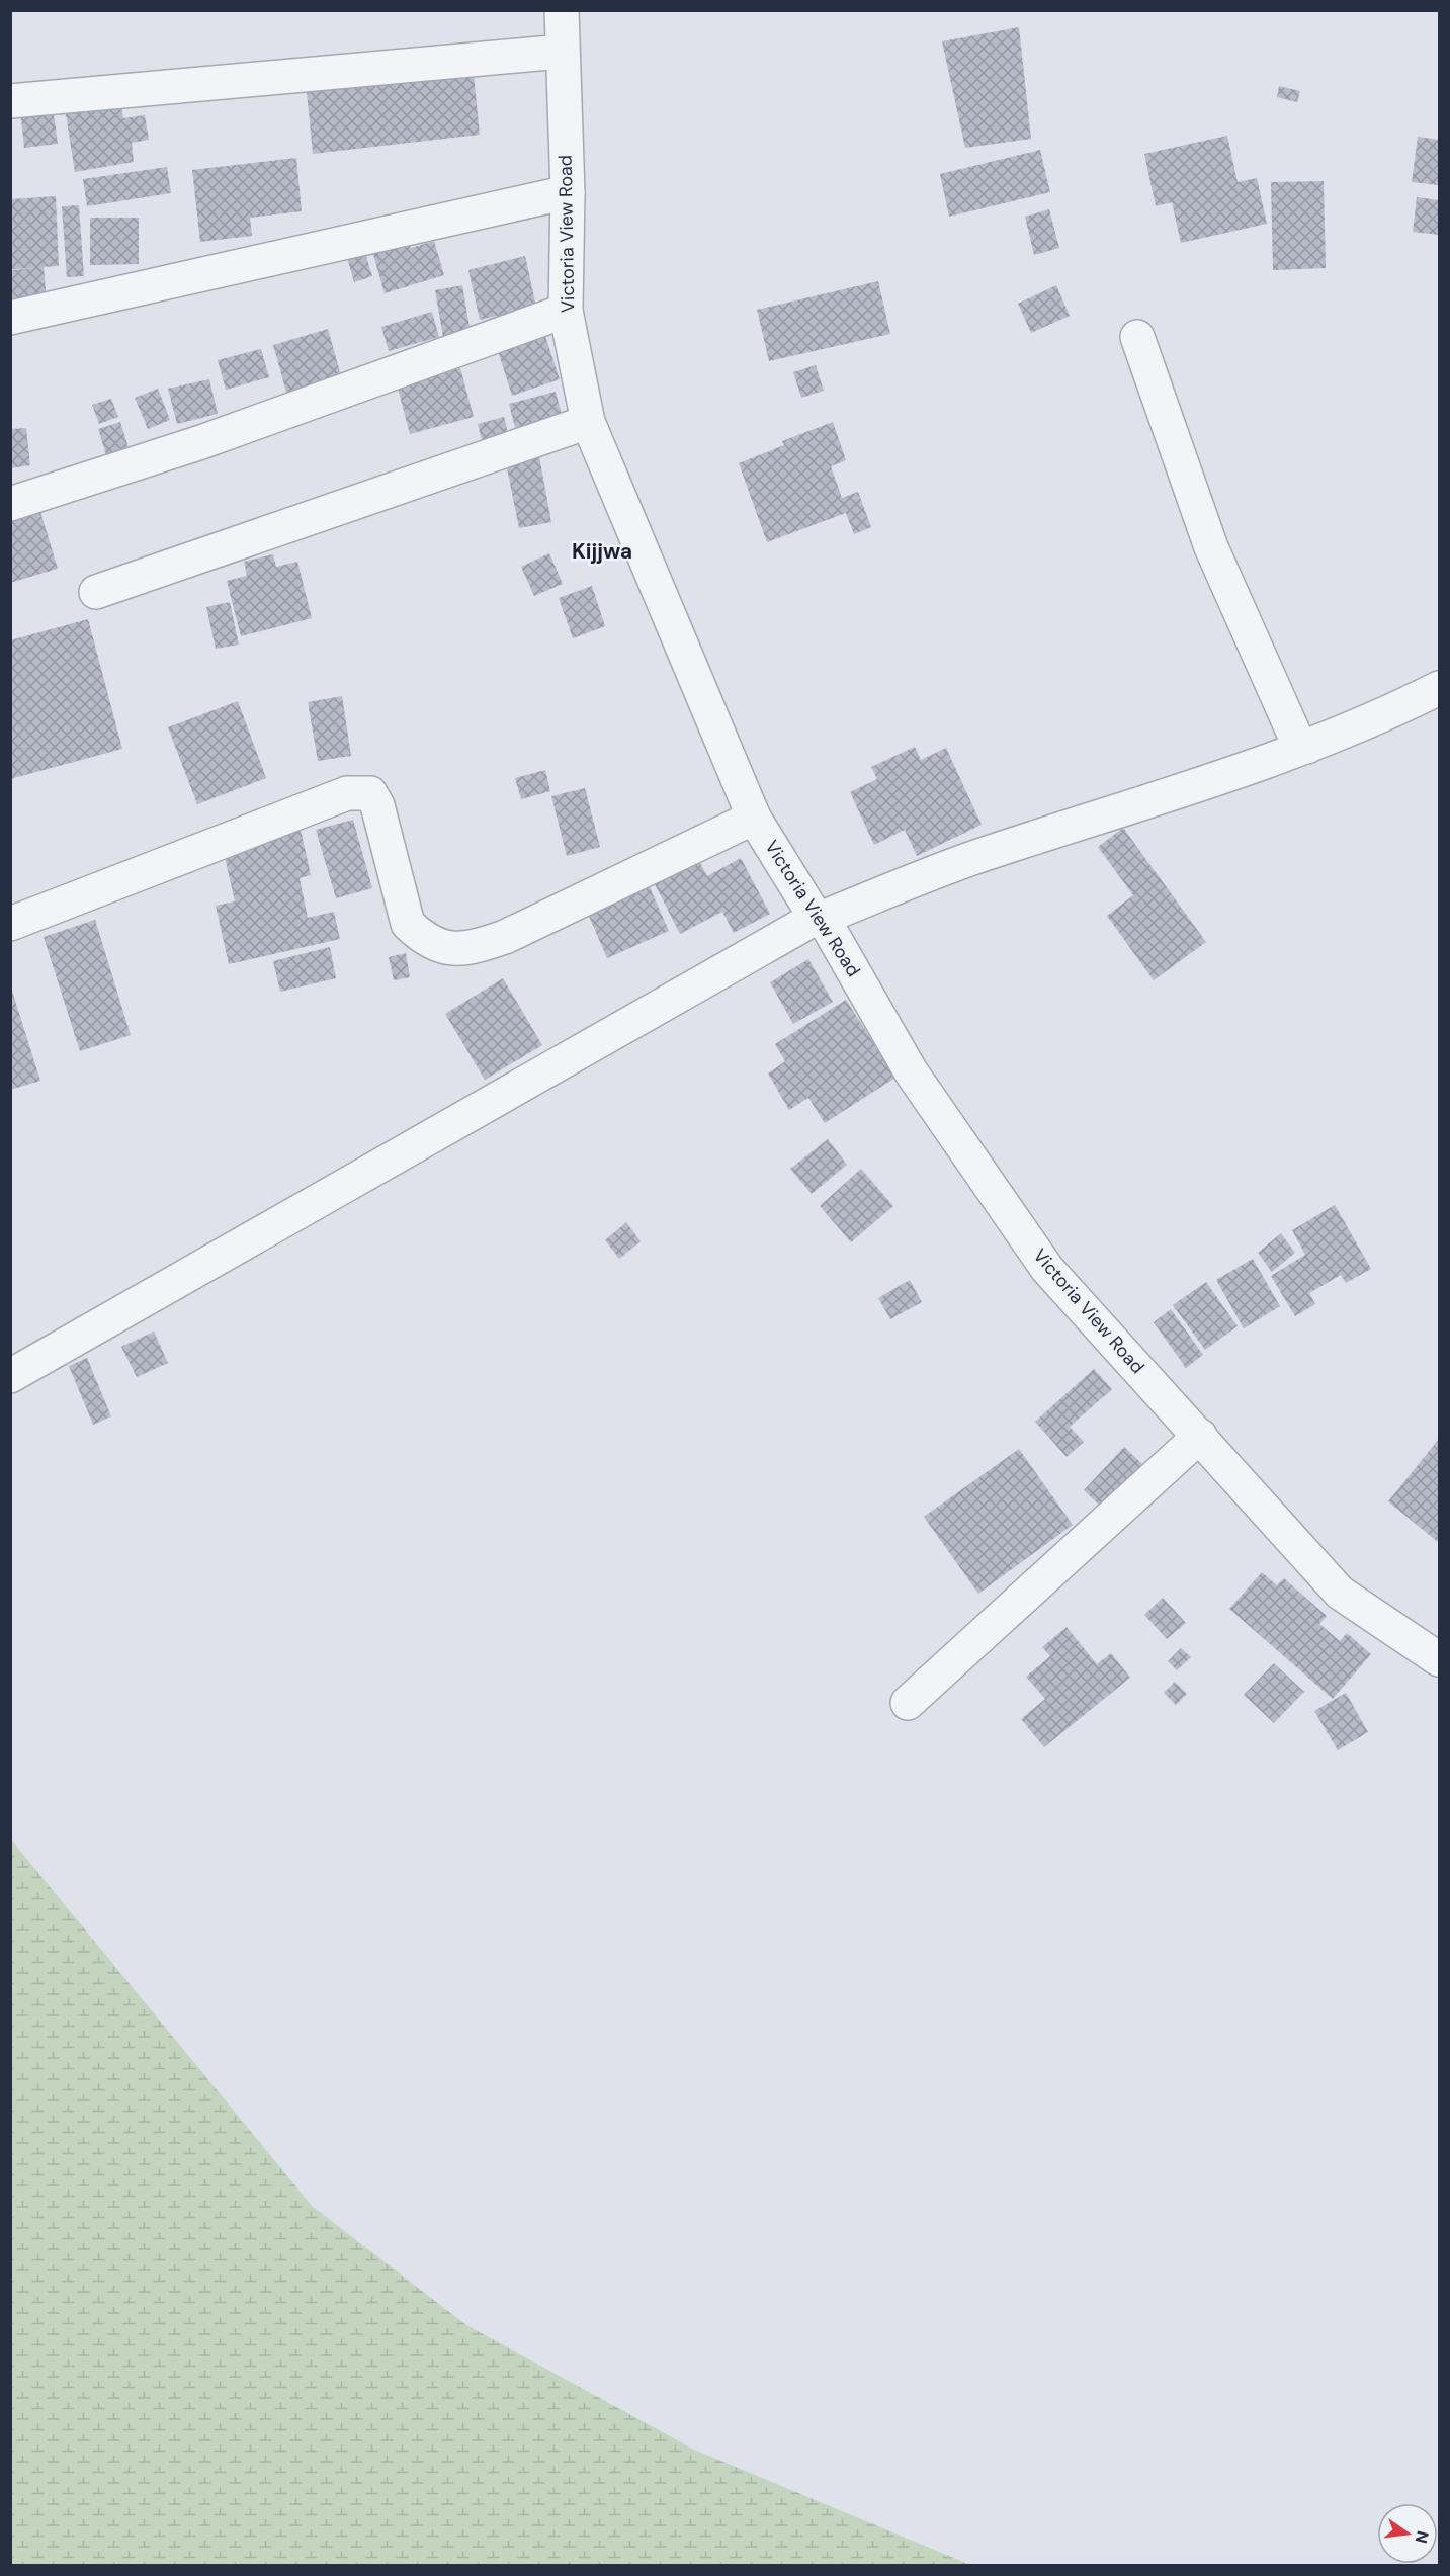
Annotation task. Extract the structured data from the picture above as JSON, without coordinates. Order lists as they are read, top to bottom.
{
  "streets": {
    "street": ["Victoria View Road"]
  },
  "districts": ["Kijjwa"],
  "north": "right"
}
